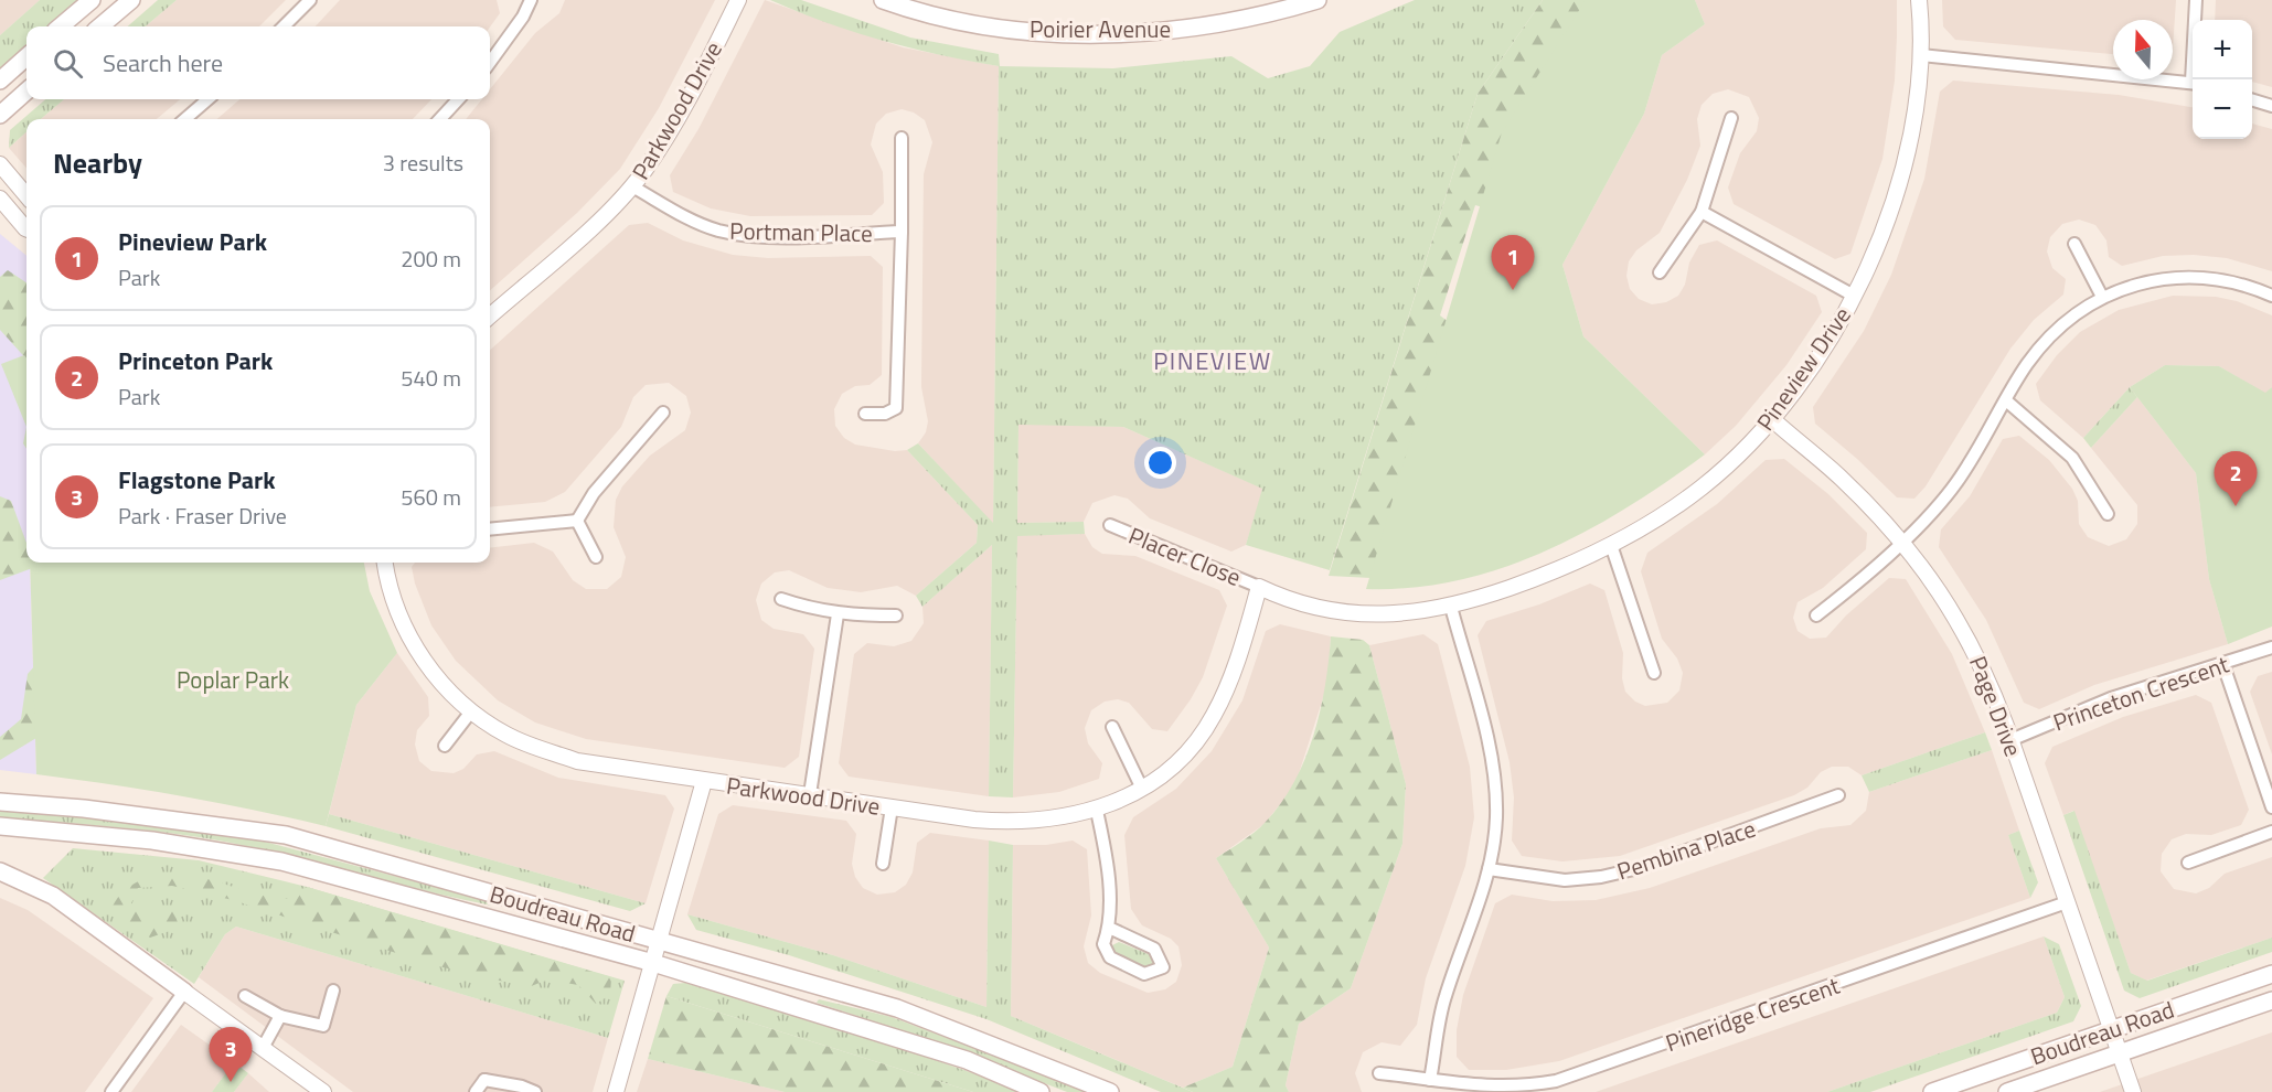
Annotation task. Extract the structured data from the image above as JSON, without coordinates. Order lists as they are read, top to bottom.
{
  "streets": {
    "main road": ["Poirier Avenue", "Boudreau Road"],
    "street": [
      "Parkwood Drive",
      "Portman Place",
      "Pineview Drive",
      "Placer Close",
      "Princeton Crescent",
      "Page Drive",
      "Pembina Place",
      "Pineridge Crescent"
    ]
  },
  "crossings": [
    ["Parkwood Drive", "Portman Place"],
    ["Parkwood Drive", "Pineview Drive"],
    ["Parkwood Drive", "Placer Close"],
    ["Pineview Drive", "Placer Close"],
    ["Pineview Drive", "Page Drive"],
    ["Princeton Crescent", "Page Drive"],
    ["Page Drive", "Boudreau Road"],
    ["Page Drive", "Pineridge Crescent"]
  ],
  "districts": ["PINEVIEW"],
  "parks": ["Poplar Park"],
  "north": "top",
  "page": {
    "map_buttons": ["+", "−"],
    "search": "Search here",
    "heading": ["Nearby", "3 results"],
    "list": [
      {
        "mark": "1",
        "name": "Pineview Park",
        "note": "Park",
        "value": "200 m"
      },
      {
        "mark": "2",
        "name": "Princeton Park",
        "note": "Park",
        "value": "540 m"
      },
      {
        "mark": "3",
        "name": "Flagstone Park",
        "note": "Park · Fraser Drive",
        "value": "560 m"
      }
    ],
    "pins": ["1", "2", "3"]
  }
}
